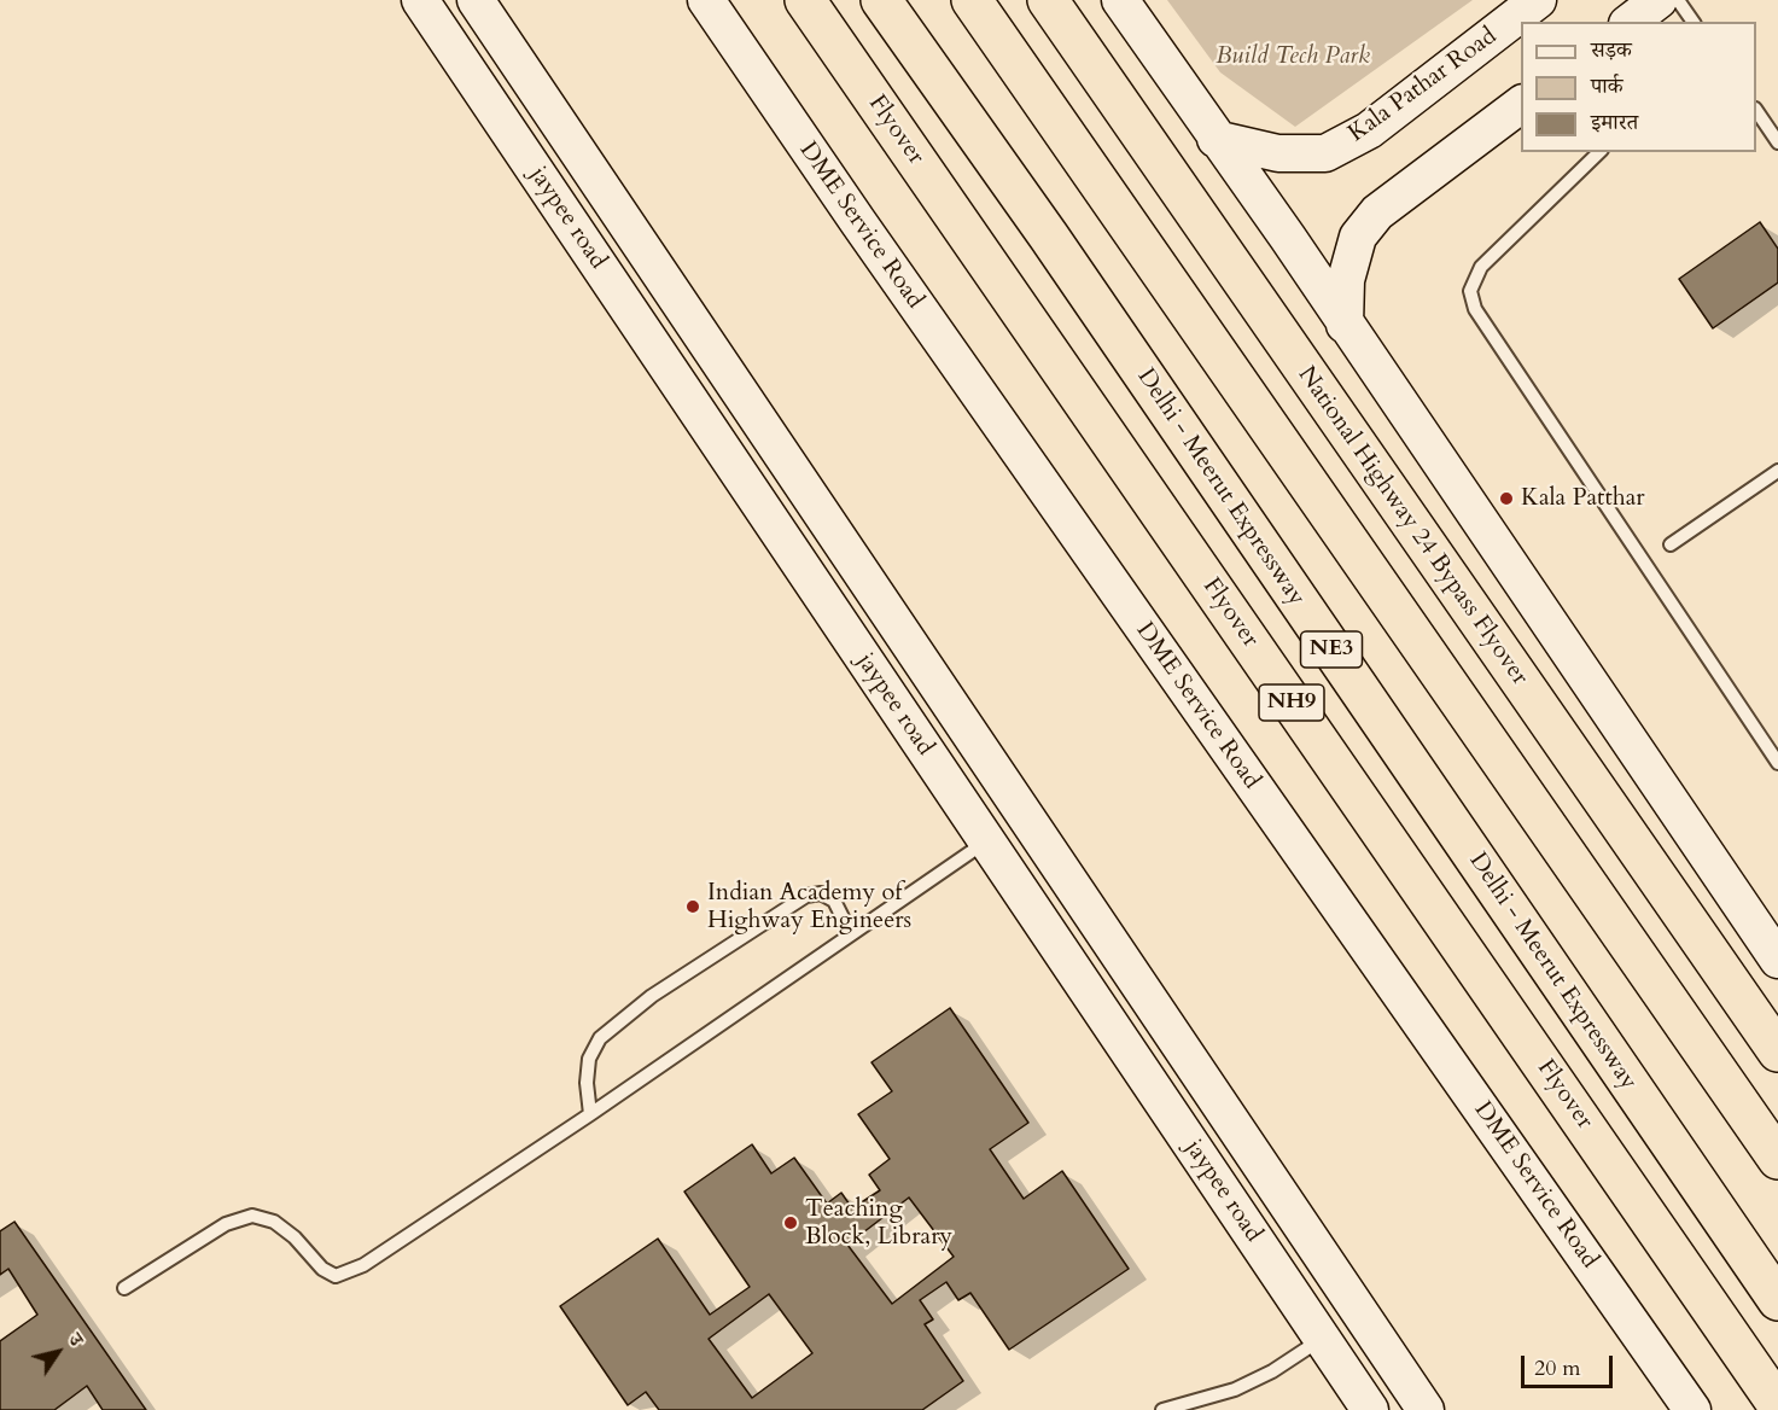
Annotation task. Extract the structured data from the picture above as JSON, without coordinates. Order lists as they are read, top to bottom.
{
  "streets": {
    "highway": [
      "Flyover",
      "Delhi - Meerut Expressway",
      "National Highway 24 Bypass Flyover",
      "NE3",
      "NH9"
    ],
    "street": ["Kala Pathar Road", "jaypee road", "DME Service Road"]
  },
  "parks": ["Build Tech Park"],
  "places": ["Kala Patthar", "Indian Academy of Highway Engineers", "Teaching Block, Library"],
  "legend": ["सड़क", "पार्क", "इमारत"],
  "scale_bar": "20 m",
  "north": "top right"
}
